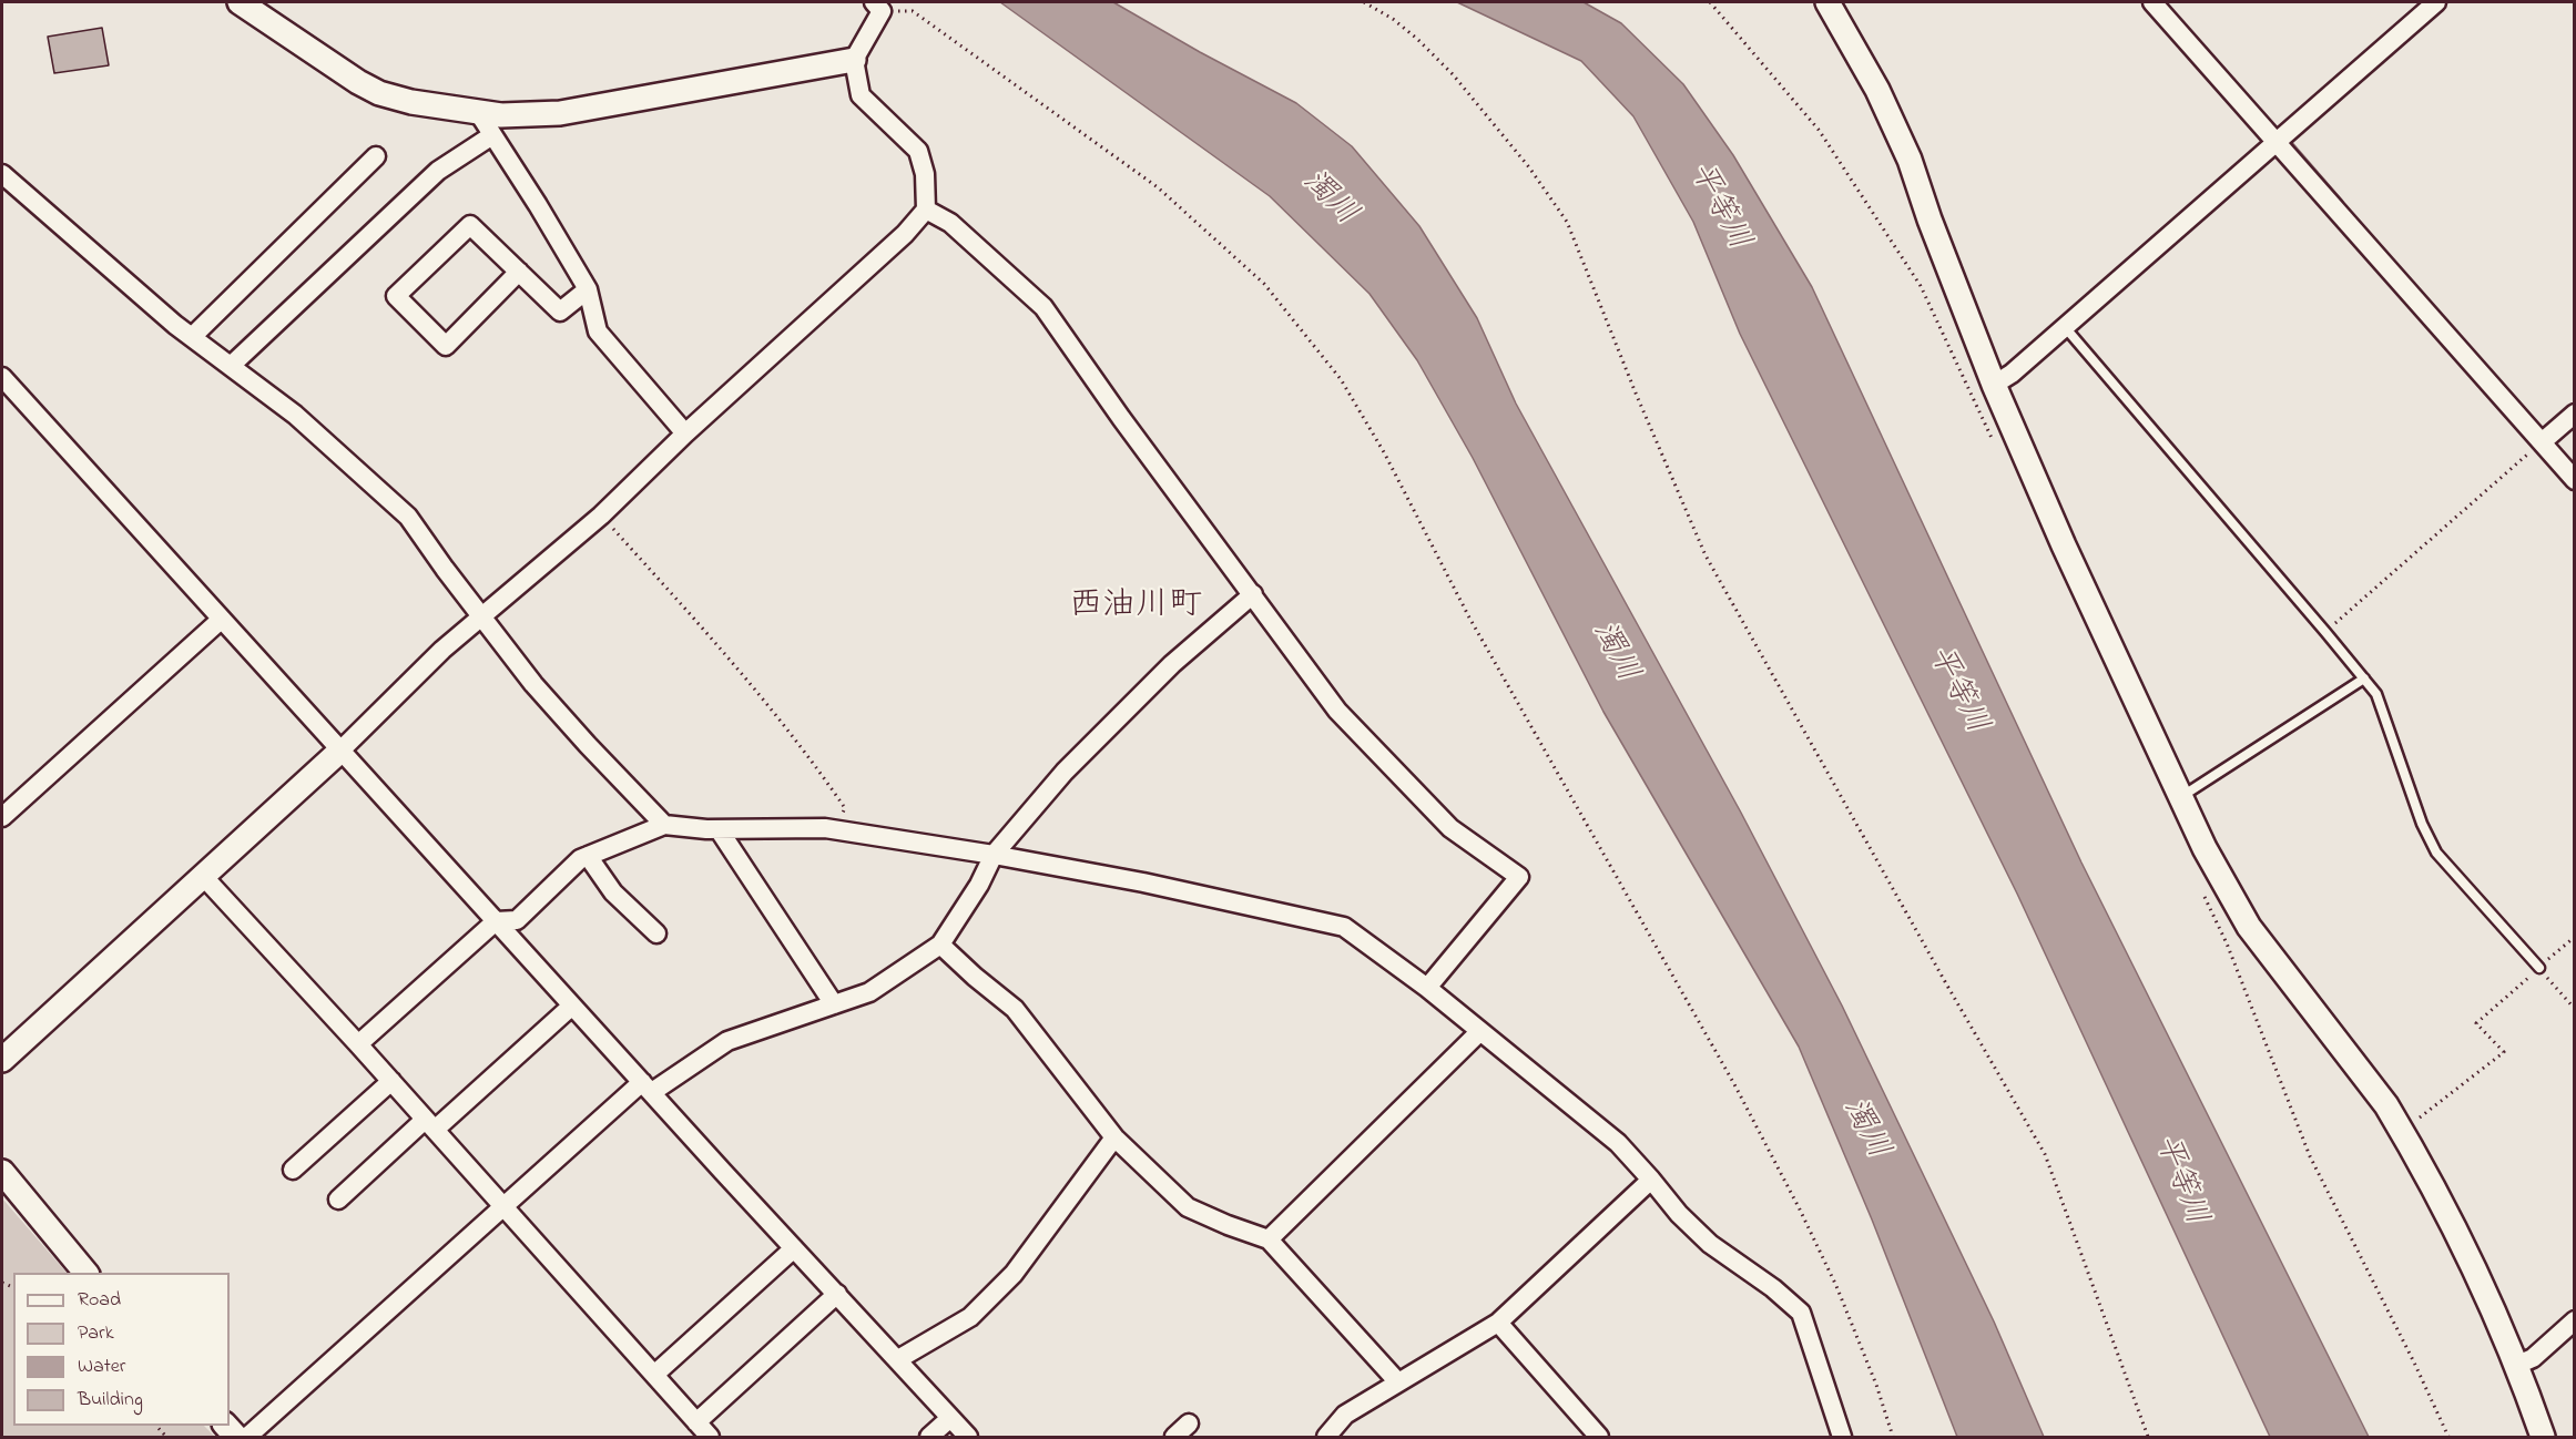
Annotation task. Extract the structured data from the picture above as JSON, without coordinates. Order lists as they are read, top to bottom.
{
  "districts": ["西油川町"],
  "water": ["濁川", "平等川"],
  "legend": [
    "Road",
    "Park",
    "Water",
    "Building"
  ]
}
